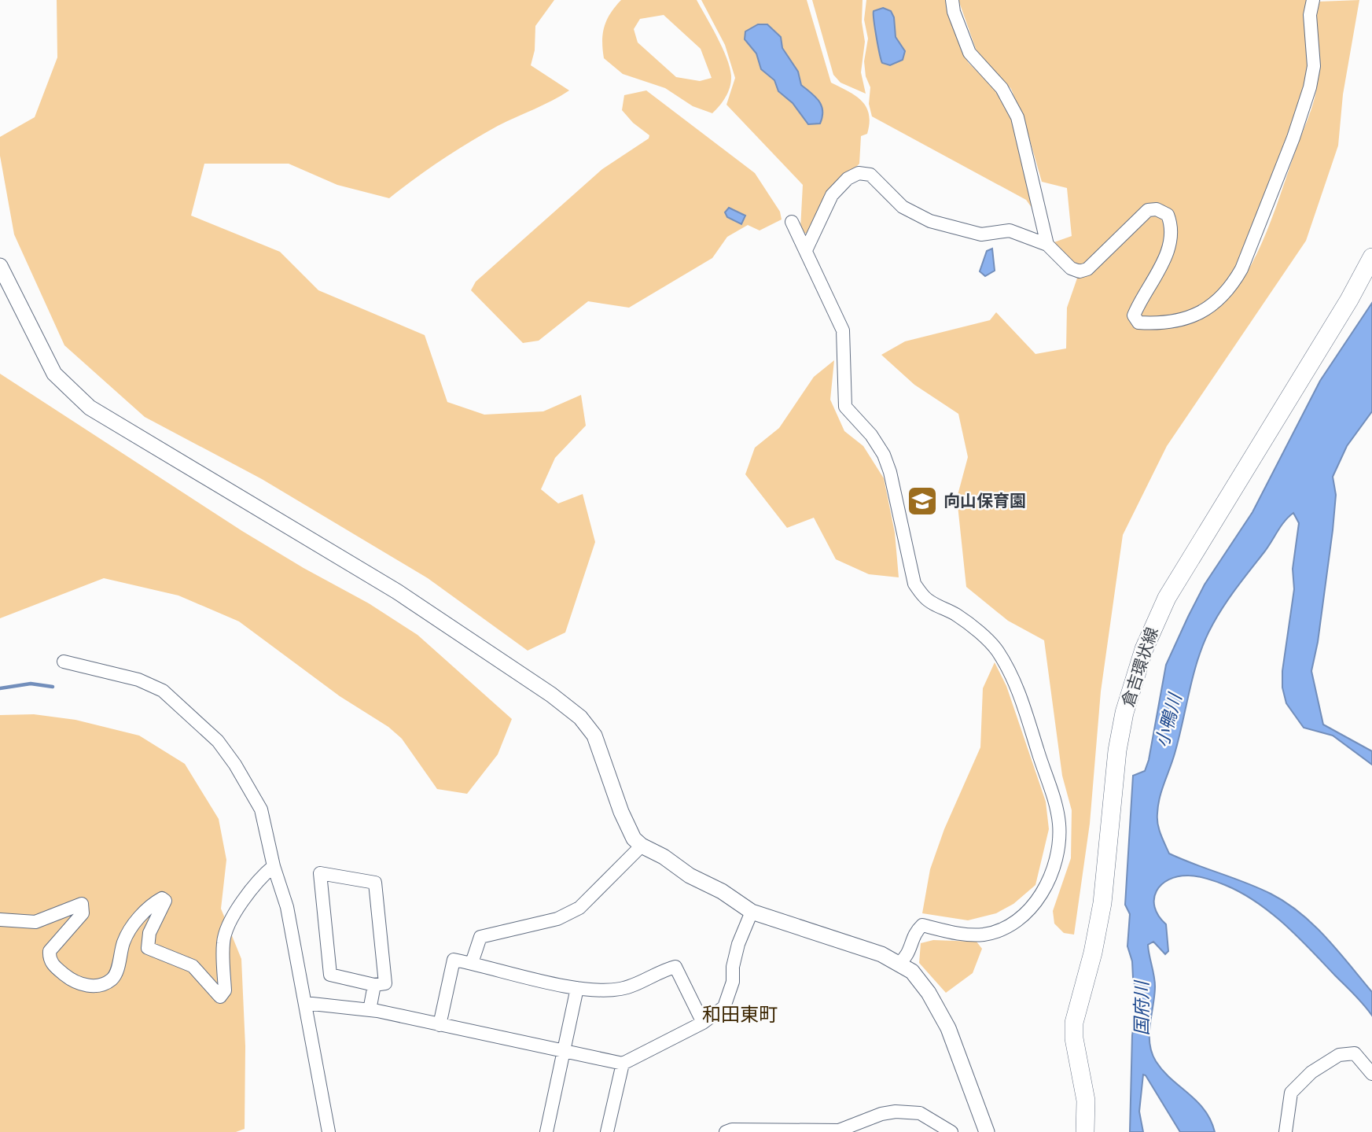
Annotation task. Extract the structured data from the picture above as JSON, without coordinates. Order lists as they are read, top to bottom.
{
  "streets": {
    "main road": ["倉吉環状線"]
  },
  "districts": ["和田東町"],
  "water": ["小鴨川", "国府川"],
  "places": {
    "school or university": ["向山保育園"]
  }
}
